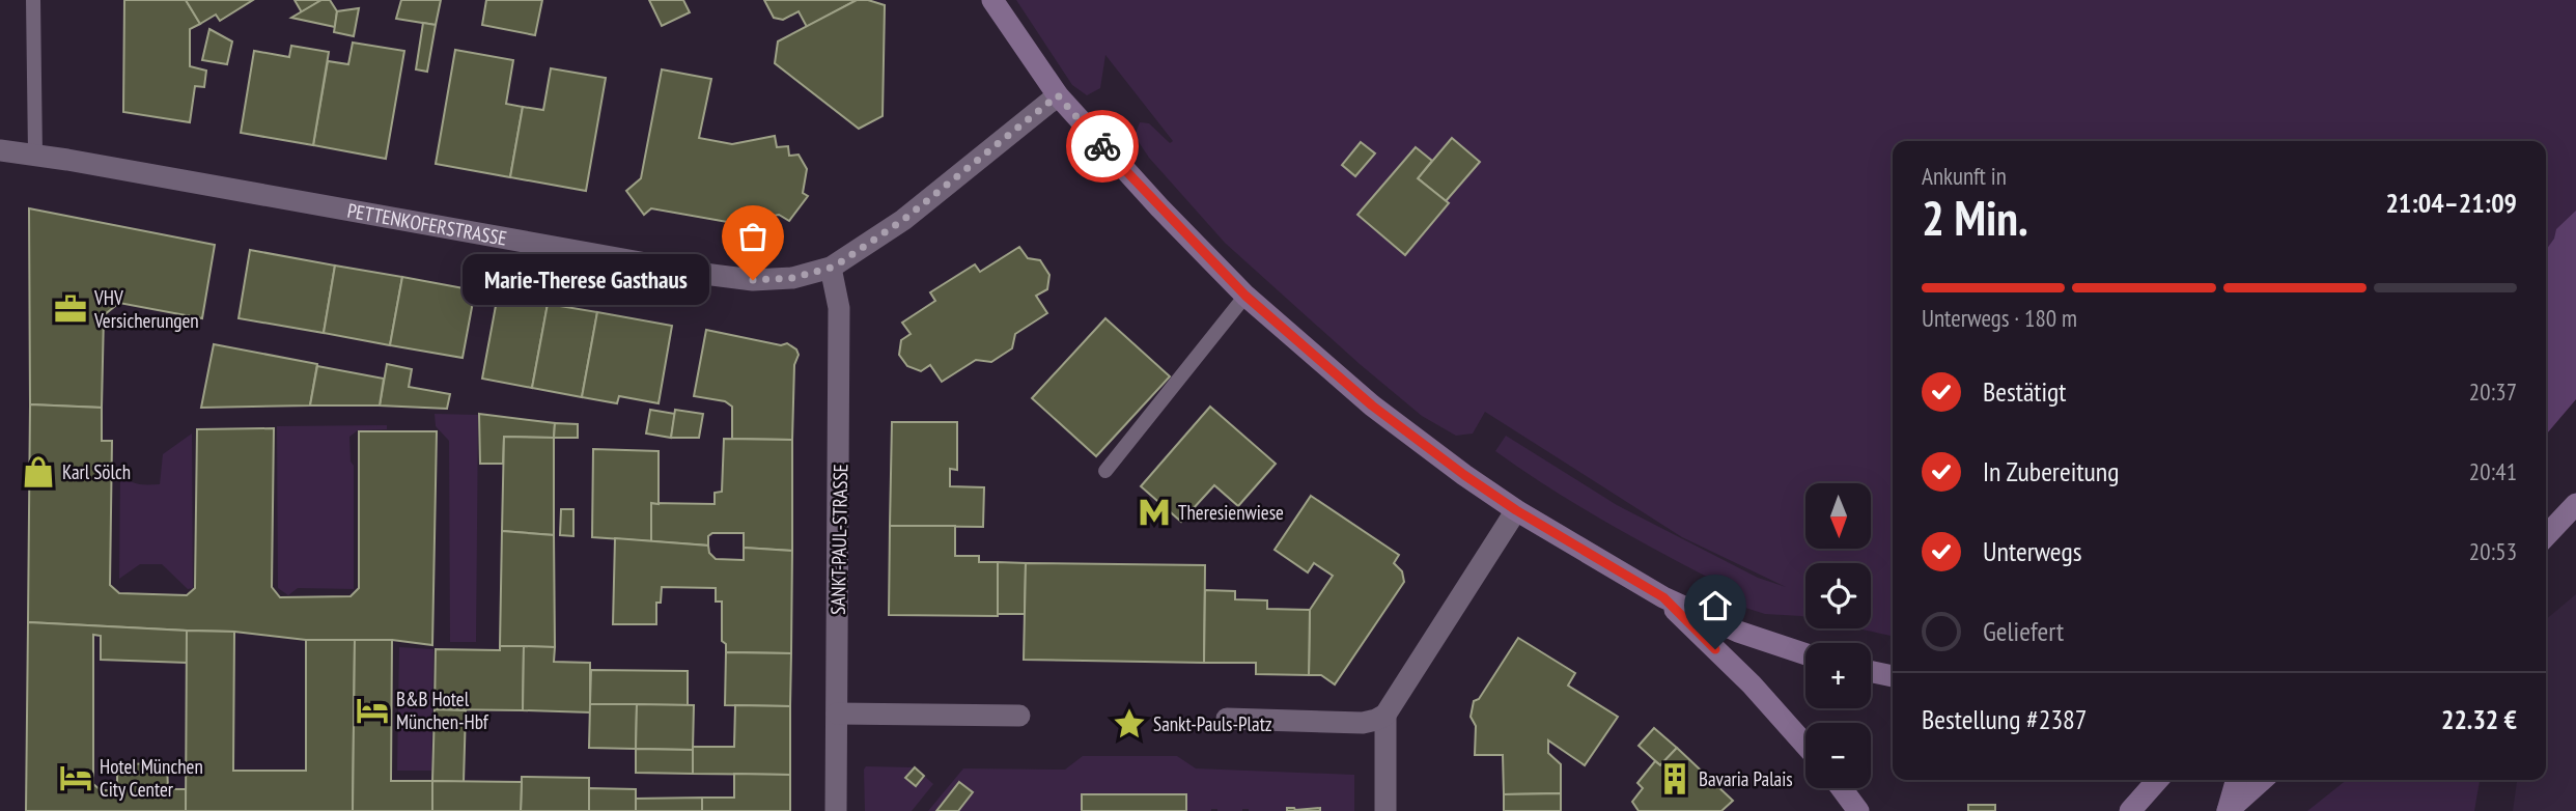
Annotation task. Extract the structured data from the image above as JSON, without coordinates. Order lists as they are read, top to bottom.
{
  "streets": {
    "street": ["PETTENKOFERSTRASSE", "SANKT-PAUL-STRASSE"]
  },
  "crossings": [
    ["PETTENKOFERSTRASSE", "SANKT-PAUL-STRASSE"]
  ],
  "places": {
    "other": ["Marie-Therese Gasthaus"],
    "office": ["VHV Versicherungen"],
    "shop": ["Karl Sölch"],
    "metro station": ["Theresienwiese"],
    "hotel": ["B&B Hotel München-Hbf", "Hotel München City Center"],
    "place": ["Sankt-Pauls-Platz"],
    "building": ["Bavaria Palais"]
  },
  "north": "bottom",
  "page": {
    "heading": ["2 Min.", "Ankunft in", "21:04–21:09"],
    "panel": ["Bestellung #2387", "22.32 €"],
    "bubble": "Marie-Therese Gasthaus",
    "bar": "Unterwegs · 180 m",
    "list": [
      ["Bestätigt", "20:37"],
      ["In Zubereitung", "20:41"],
      ["Unterwegs", "20:53"],
      "Geliefert"
    ],
    "map_buttons": ["+", "−"]
  }
}
